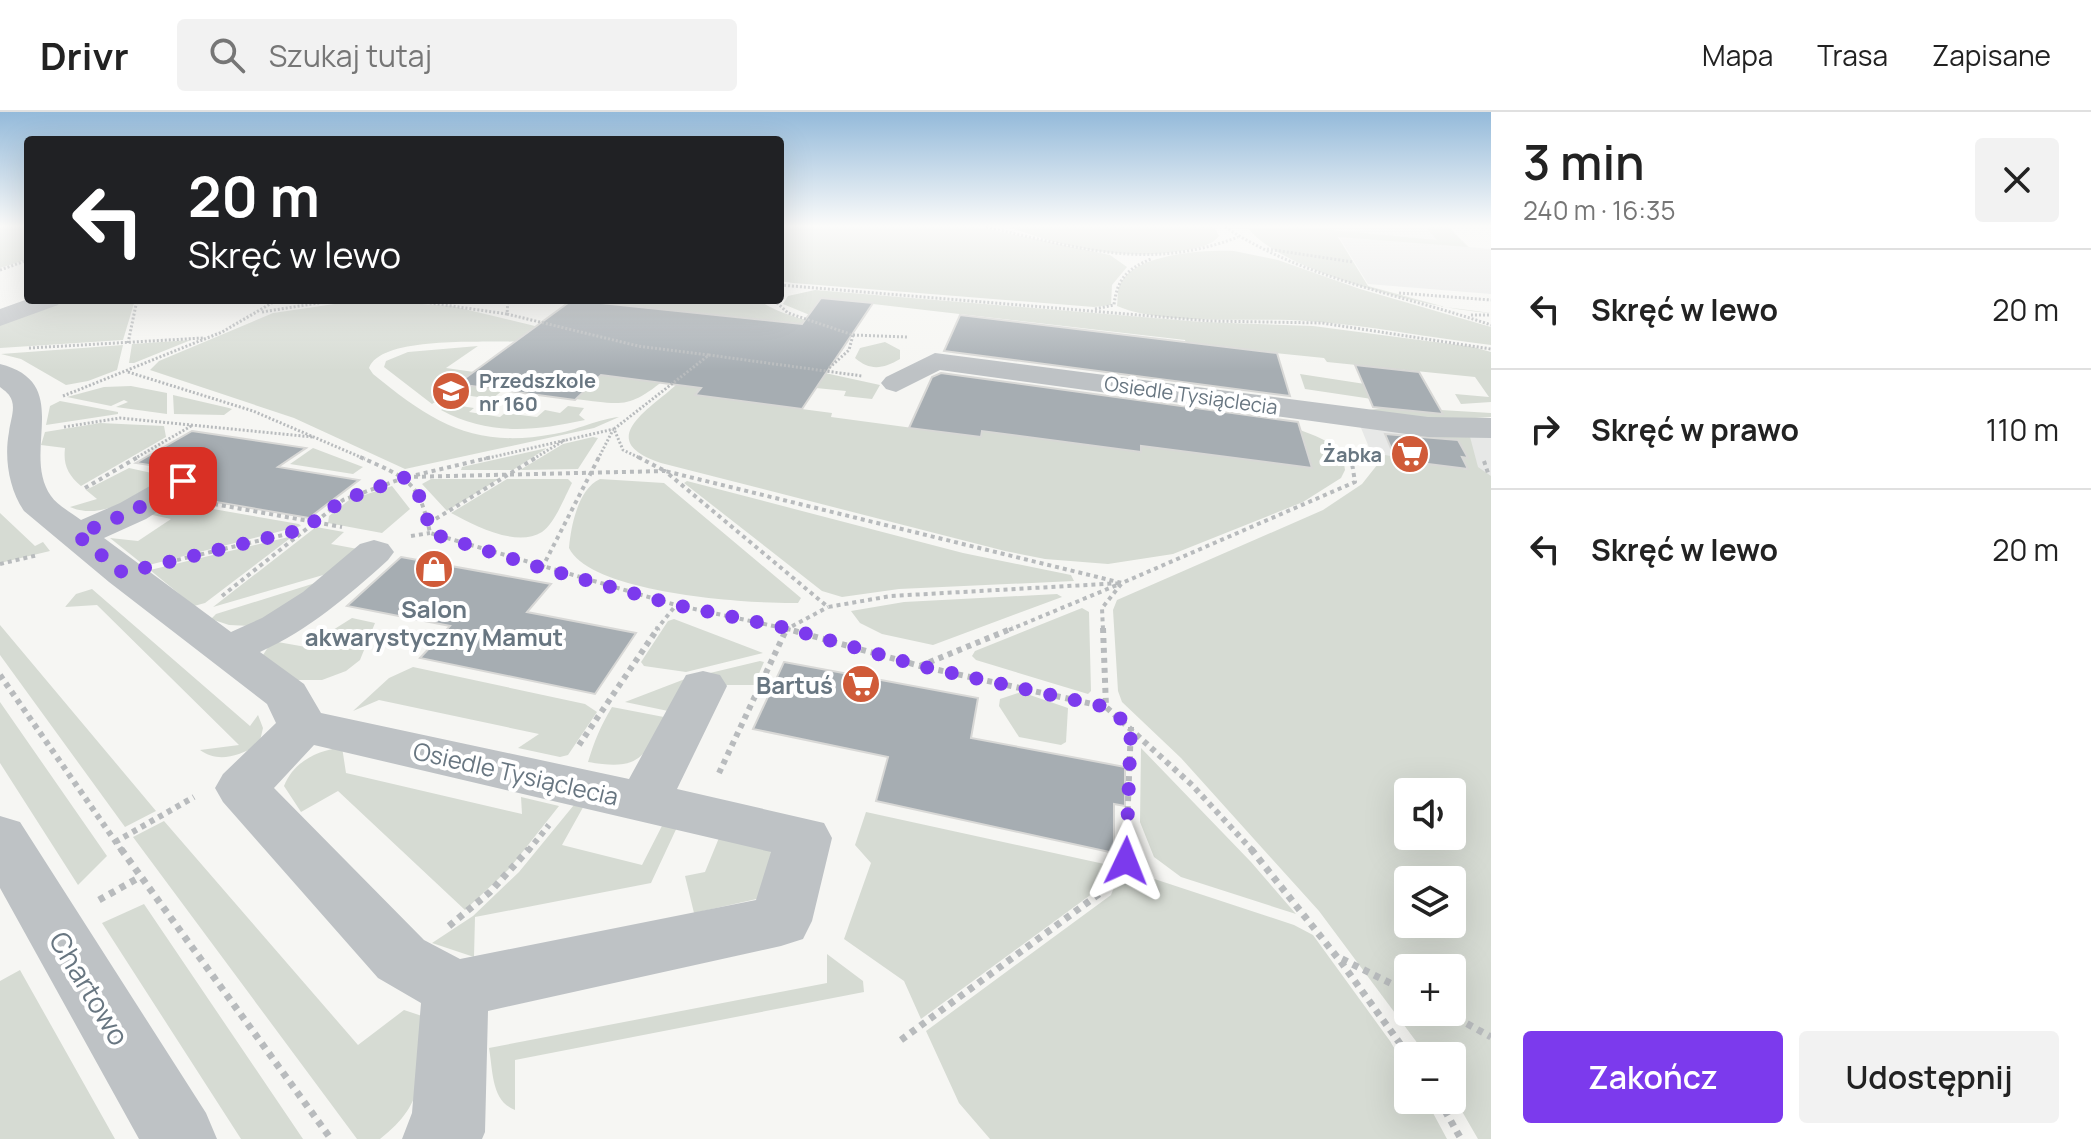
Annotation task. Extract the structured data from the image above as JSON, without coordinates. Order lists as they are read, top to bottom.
{
  "streets": {
    "street": ["Osiedle Tysiąclecia", "Chartowo"]
  },
  "places": {
    "school or university": ["Przedszkole nr 160"],
    "supermarket": ["Żabka", "Bartuś"],
    "shop": ["Salon akwarystyczny Mamut"]
  },
  "page": {
    "header": "Drivr",
    "search": "Szukaj tutaj",
    "nav": ["Mapa", "Trasa", "Zapisane"],
    "heading": ["3 min", "240 m · 16:35"],
    "turn": ["20 m", "Skręć w lewo"],
    "list": [
      {
        "name": "Skręć w lewo",
        "value": "20 m"
      },
      {
        "name": "Skręć w prawo",
        "value": "110 m"
      },
      {
        "name": "Skręć w lewo",
        "value": "20 m"
      }
    ],
    "map_buttons": ["+", "−"],
    "buttons": ["Zakończ", "Udostępnij"]
  }
}
